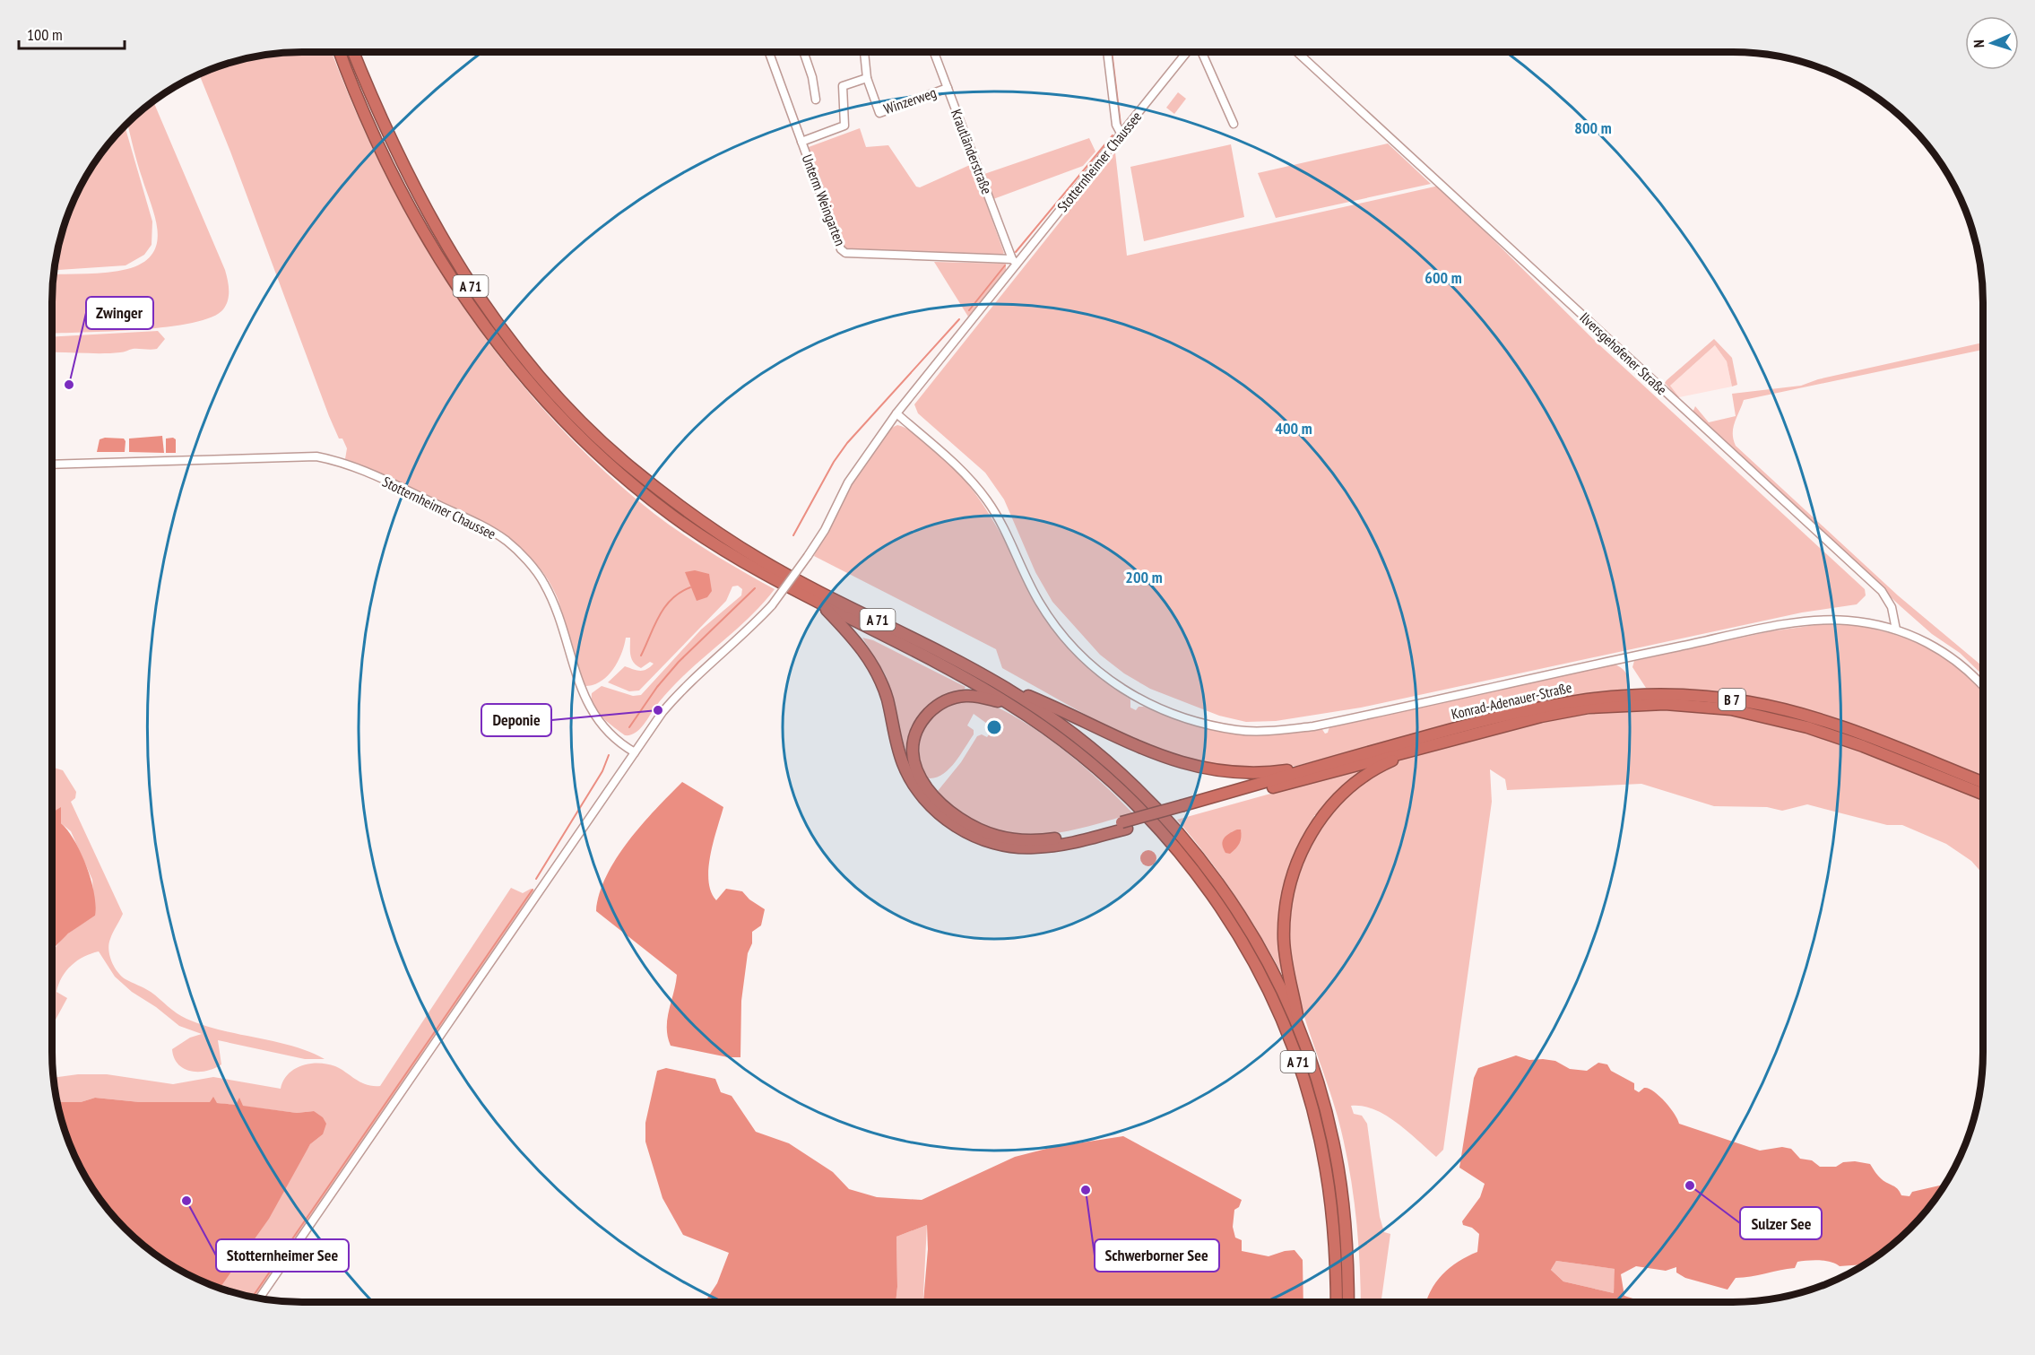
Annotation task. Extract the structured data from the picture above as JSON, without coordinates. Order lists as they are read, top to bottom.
{
  "streets": {
    "highway": ["A 71", "B 7", "Konrad-Adenauer-Straße"],
    "street": [
      "Winzerweg",
      "Krautländerstraße",
      "Stotternheimer Chaussee",
      "Unterm Weingarten",
      "Ilversgehofener Straße"
    ]
  },
  "crossings": [
    ["Winzerweg", "Krautländerstraße"],
    ["Krautländerstraße", "Stotternheimer Chaussee"],
    ["Krautländerstraße", "Unterm Weingarten"],
    ["Stotternheimer Chaussee", "Unterm Weingarten"]
  ],
  "places": [
    "Zwinger",
    "Deponie",
    "Sulzer See",
    "Schwerborner See",
    "Stotternheimer See"
  ],
  "scale_bar": "100 m",
  "north": "left",
  "rings": [
    "800 m",
    "600 m",
    "400 m",
    "200 m"
  ]
}
